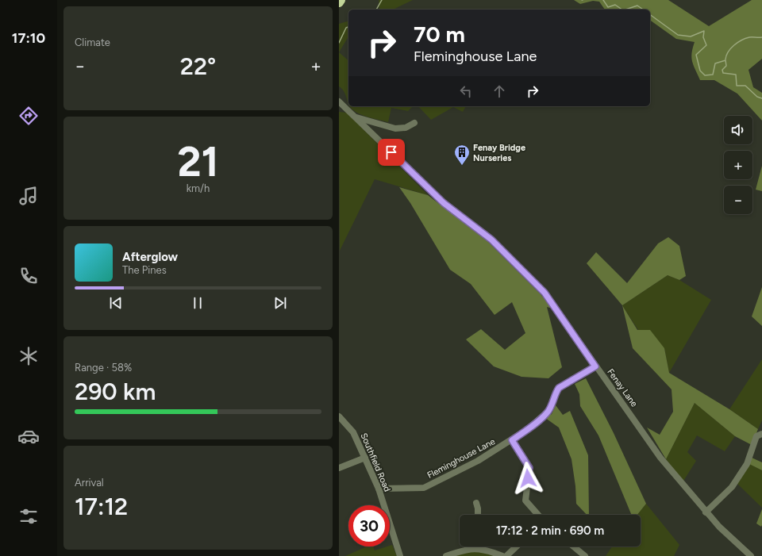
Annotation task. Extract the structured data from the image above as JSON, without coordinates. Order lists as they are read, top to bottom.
{
  "streets": {
    "street": ["Fenay Lane", "Fleminghouse Lane", "Southfield Road"]
  },
  "crossings": [
    ["Fenay Lane", "Fleminghouse Lane"],
    ["Fleminghouse Lane", "Southfield Road"]
  ],
  "places": {
    "building": ["Fenay Bridge Nurseries"]
  },
  "page": {
    "tabs": "17:10",
    "tile": [
      "Climate",
      ["21", "km/h"],
      ["Range · 58%", "290 km"],
      ["Arrival", "17:12"]
    ],
    "turn": ["70 m", "Fleminghouse Lane"],
    "heat": ["−", "22°", "+"],
    "map_buttons": ["+", "−"],
    "song": ["Afterglow", "The Pines"],
    "limit": "30",
    "trip": "17:12 · 2 min · 690 m"
  }
}
